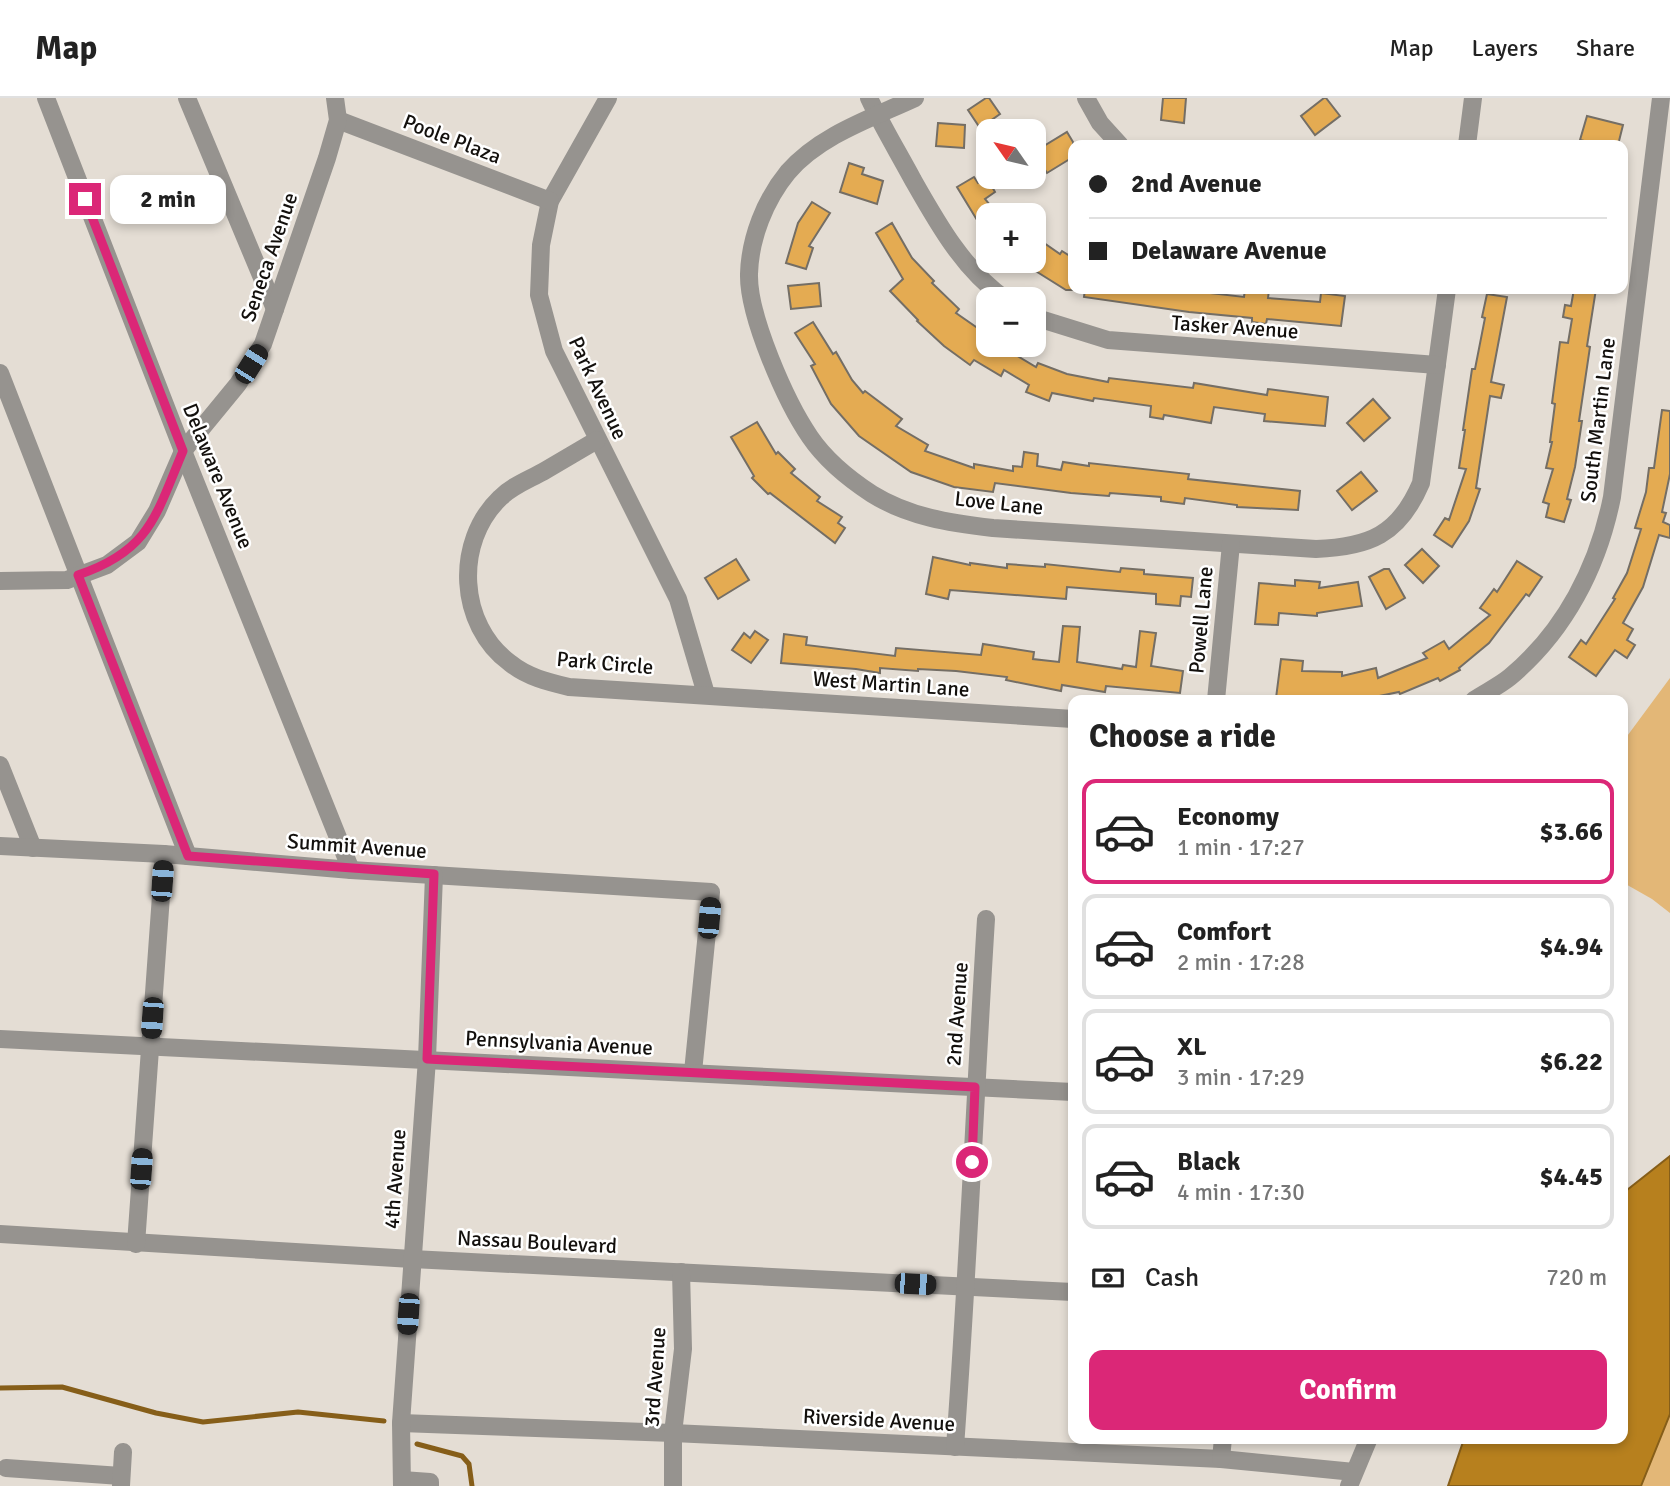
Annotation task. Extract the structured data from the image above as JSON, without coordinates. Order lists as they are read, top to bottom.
{
  "streets": {
    "street": [
      "Poole Plaza",
      "Seneca Avenue",
      "Tasker Avenue",
      "Park Avenue",
      "South Martin Lane",
      "Delaware Avenue",
      "Love Lane",
      "Powell Lane",
      "Park Circle",
      "West Martin Lane",
      "Summit Avenue",
      "2nd Avenue",
      "Pennsylvania Avenue",
      "4th Avenue",
      "Nassau Boulevard",
      "3rd Avenue",
      "Riverside Avenue"
    ]
  },
  "crossings": [
    ["Poole Plaza", "Seneca Avenue"],
    ["Poole Plaza", "Park Avenue"],
    ["Seneca Avenue", "Delaware Avenue"],
    ["Tasker Avenue", "Love Lane"],
    ["Park Avenue", "Park Circle"],
    ["Park Avenue", "West Martin Lane"],
    ["Delaware Avenue", "Summit Avenue"],
    ["Love Lane", "Powell Lane"],
    ["Park Circle", "West Martin Lane"],
    ["Summit Avenue", "Pennsylvania Avenue"],
    ["Summit Avenue", "4th Avenue"],
    ["2nd Avenue", "Pennsylvania Avenue"],
    ["2nd Avenue", "Nassau Boulevard"],
    ["2nd Avenue", "Riverside Avenue"],
    ["Pennsylvania Avenue", "4th Avenue"],
    ["4th Avenue", "Nassau Boulevard"],
    ["4th Avenue", "Riverside Avenue"],
    ["Nassau Boulevard", "3rd Avenue"],
    ["3rd Avenue", "Riverside Avenue"]
  ],
  "north": "top left",
  "page": {
    "header": "Map",
    "nav": ["Map", "Layers", "Share"],
    "map_buttons": ["+", "−"],
    "banner": ["2nd Avenue", "Delaware Avenue"],
    "bubble": "2 min",
    "heading": "Choose a ride",
    "list": [
      {
        "name": "Economy",
        "note": "1 min · 17:27",
        "value": "$3.66"
      },
      {
        "name": "Comfort",
        "note": "2 min · 17:28",
        "value": "$4.94"
      },
      {
        "name": "XL",
        "note": "3 min · 17:29",
        "value": "$6.22"
      },
      {
        "name": "Black",
        "note": "4 min · 17:30",
        "value": "$4.45"
      }
    ],
    "pay": ["Cash", "720 m"],
    "buttons": "Confirm"
  }
}
